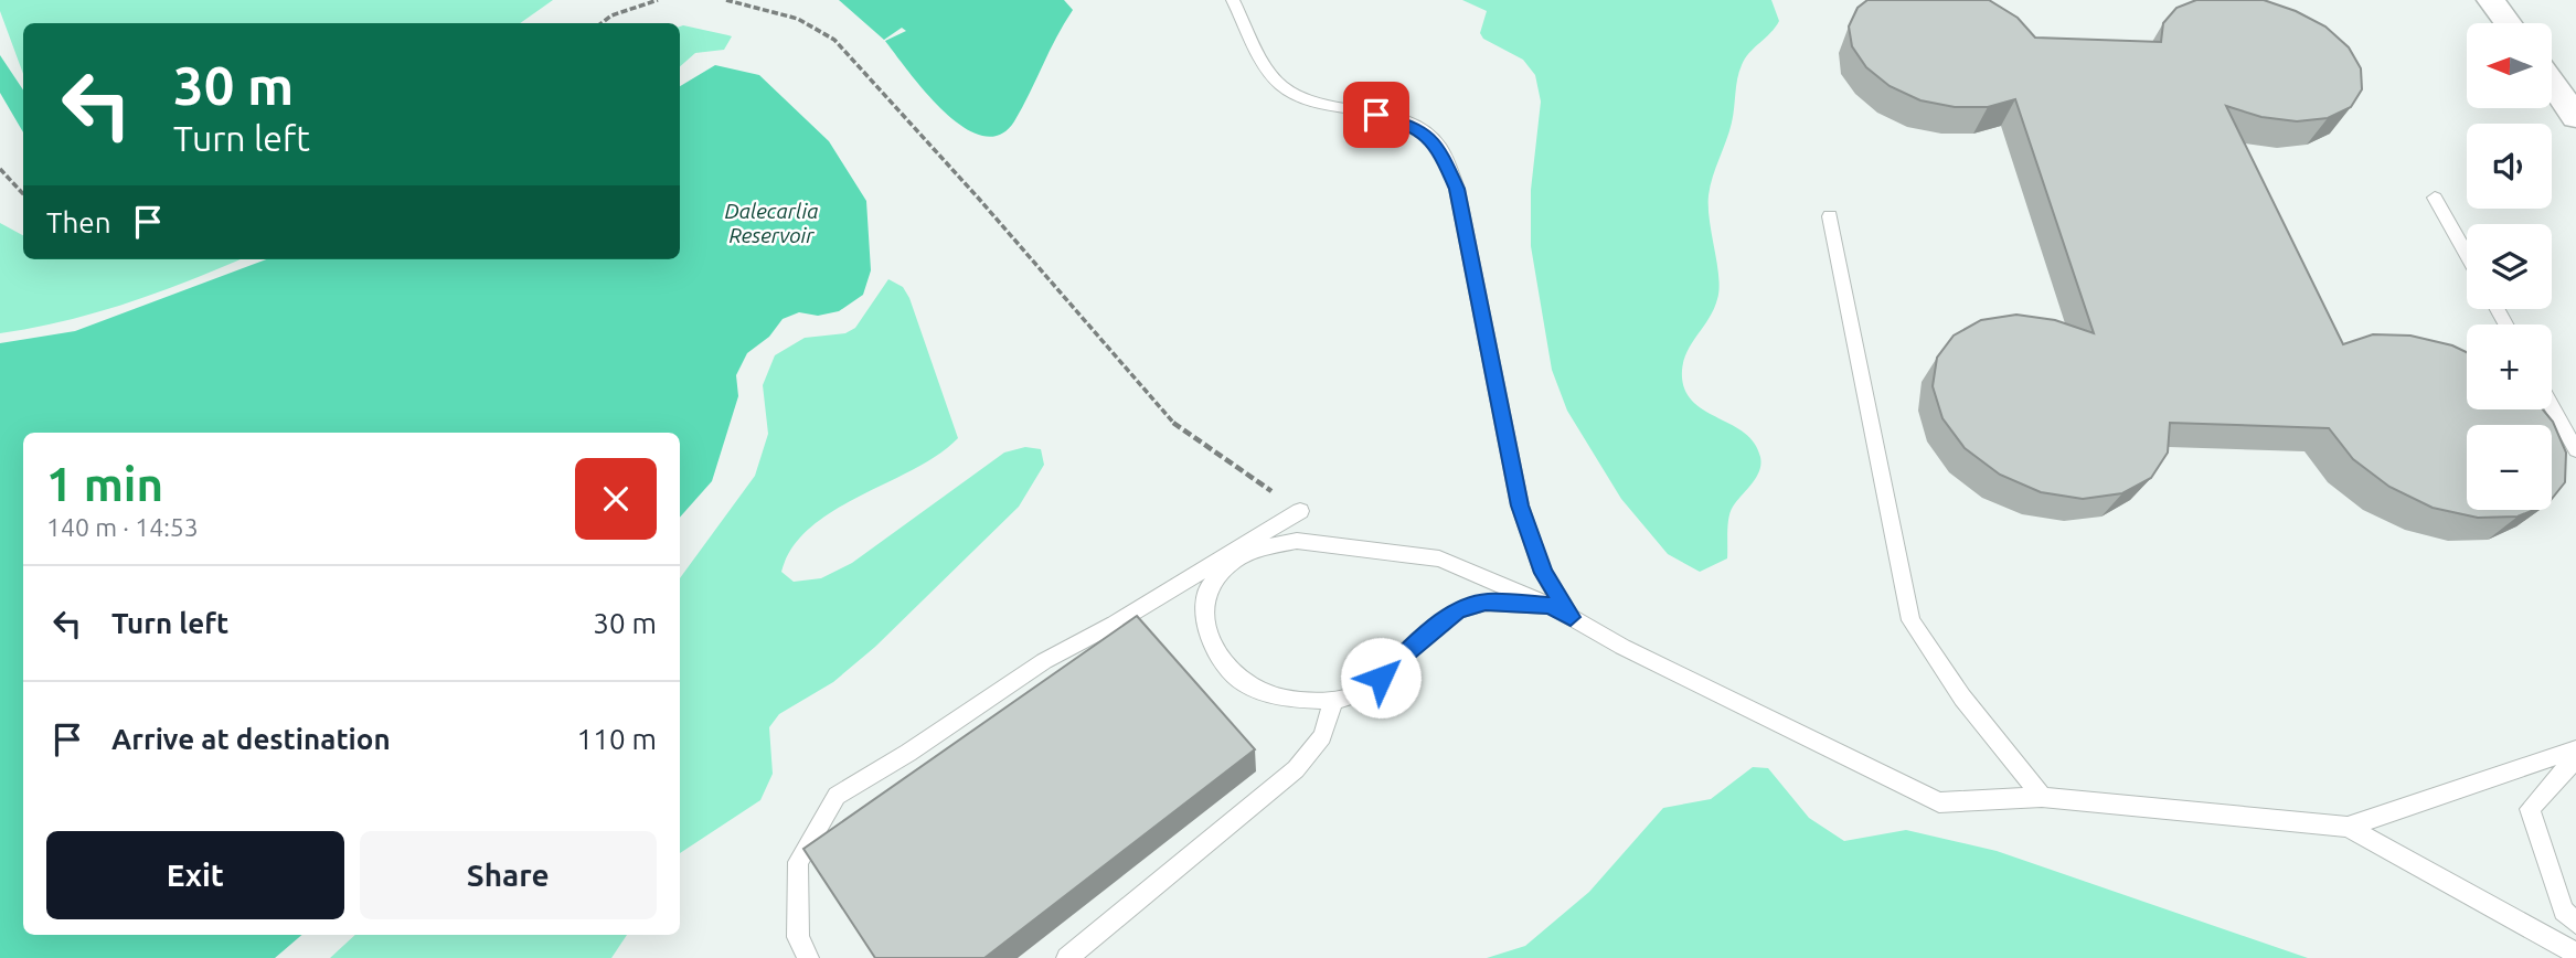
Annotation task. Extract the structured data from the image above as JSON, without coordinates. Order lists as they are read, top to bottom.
{
  "water": ["Dalecarlia Reservoir"],
  "north": "left",
  "page": {
    "map_buttons": ["+", "−"],
    "turn": ["30 m", "Turn left"],
    "then": "Then",
    "heading": ["1 min", "140 m · 14:53"],
    "list": [
      {
        "name": "Turn left",
        "value": "30 m"
      },
      {
        "name": "Arrive at destination",
        "value": "110 m"
      }
    ],
    "buttons": ["Exit", "Share"]
  }
}
